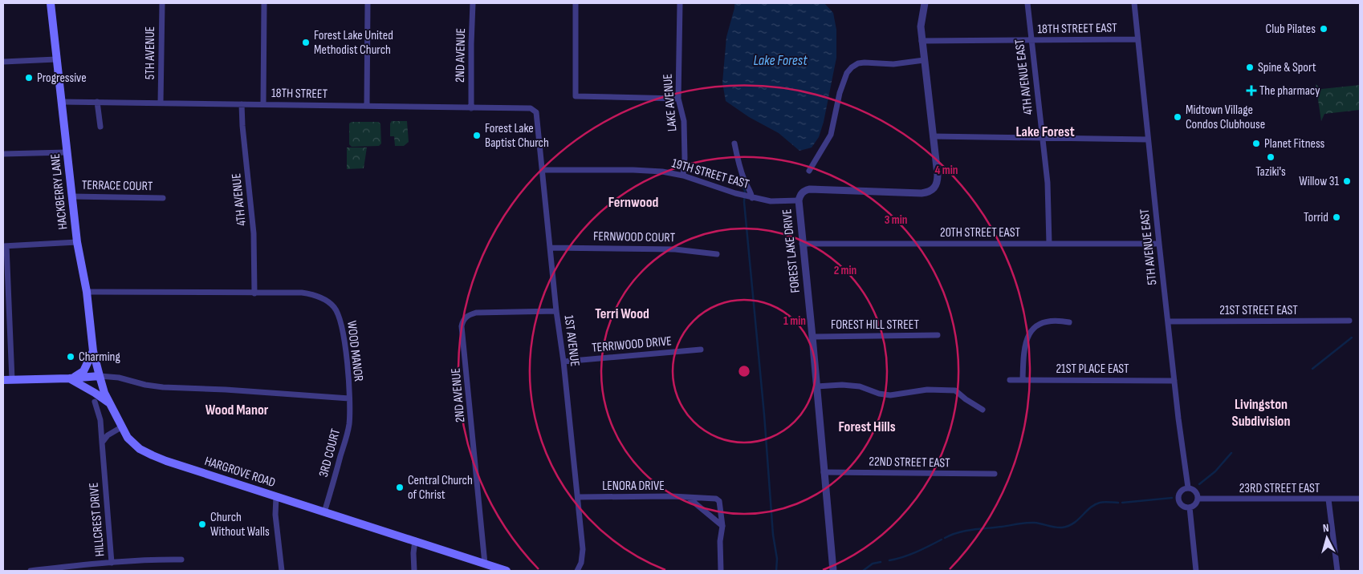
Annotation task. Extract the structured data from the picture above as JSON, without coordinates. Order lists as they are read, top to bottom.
{
  "streets": {
    "main road": ["HACKBERRY LANE", "HARGROVE ROAD"],
    "street": [
      "18TH STREET EAST",
      "5TH AVENUE",
      "2ND AVENUE",
      "4TH AVENUE EAST",
      "18TH STREET",
      "LAKE AVENUE",
      "19TH STREET EAST",
      "TERRACE COURT",
      "4TH AVENUE",
      "20TH STREET EAST",
      "FERNWOOD COURT",
      "5TH AVENUE EAST",
      "FOREST LAKE DRIVE",
      "21ST STREET EAST",
      "FOREST HILL STREET",
      "1ST AVENUE",
      "TERRIWOOD DRIVE",
      "WOOD MANOR",
      "21ST PLACE EAST",
      "3RD COURT",
      "22ND STREET EAST",
      "LENORA DRIVE",
      "23RD STREET EAST",
      "HILLCREST DRIVE"
    ]
  },
  "crossings": [
    ["18TH STREET EAST", "4TH AVENUE EAST"],
    ["18TH STREET EAST", "5TH AVENUE EAST"],
    ["18TH STREET EAST", "FOREST LAKE DRIVE"],
    ["5TH AVENUE", "18TH STREET"],
    ["2ND AVENUE", "18TH STREET"],
    ["2ND AVENUE", "1ST AVENUE"],
    ["2ND AVENUE", "HARGROVE ROAD"],
    ["4TH AVENUE EAST", "20TH STREET EAST"],
    ["18TH STREET", "HACKBERRY LANE"],
    ["18TH STREET", "4TH AVENUE"],
    ["18TH STREET", "1ST AVENUE"],
    ["LAKE AVENUE", "19TH STREET EAST"],
    ["19TH STREET EAST", "FOREST LAKE DRIVE"],
    ["19TH STREET EAST", "1ST AVENUE"],
    ["TERRACE COURT", "HACKBERRY LANE"],
    ["HACKBERRY LANE", "WOOD MANOR"],
    ["HACKBERRY LANE", "HARGROVE ROAD"],
    ["4TH AVENUE", "WOOD MANOR"],
    ["20TH STREET EAST", "5TH AVENUE EAST"],
    ["20TH STREET EAST", "FOREST LAKE DRIVE"],
    ["FERNWOOD COURT", "1ST AVENUE"],
    ["5TH AVENUE EAST", "21ST STREET EAST"],
    ["5TH AVENUE EAST", "21ST PLACE EAST"],
    ["5TH AVENUE EAST", "23RD STREET EAST"],
    ["FOREST LAKE DRIVE", "FOREST HILL STREET"],
    ["FOREST LAKE DRIVE", "22ND STREET EAST"],
    ["1ST AVENUE", "TERRIWOOD DRIVE"],
    ["1ST AVENUE", "LENORA DRIVE"],
    ["WOOD MANOR", "3RD COURT"],
    ["WOOD MANOR", "HARGROVE ROAD"],
    ["3RD COURT", "HARGROVE ROAD"]
  ],
  "districts": [
    "Lake Forest",
    "Fernwood",
    "Terri Wood",
    "Livingston Subdivision",
    "Wood Manor",
    "Forest Hills"
  ],
  "water": ["Lake Forest"],
  "places": {
    "other": [
      "Club Pilates",
      "Forest Lake United Methodist Church",
      "Spine & Sport",
      "Progressive",
      "Midtown Village Condos Clubhouse",
      "Forest Lake Baptist Church",
      "Planet Fitness",
      "Taziki's",
      "Willow 31",
      "Torrid",
      "Charming",
      "Central Church of Christ",
      "Church Without Walls"
    ],
    "health": ["The pharmacy"]
  },
  "north": "top",
  "rings": [
    "4 min",
    "3 min",
    "2 min",
    "1 min"
  ]
}
